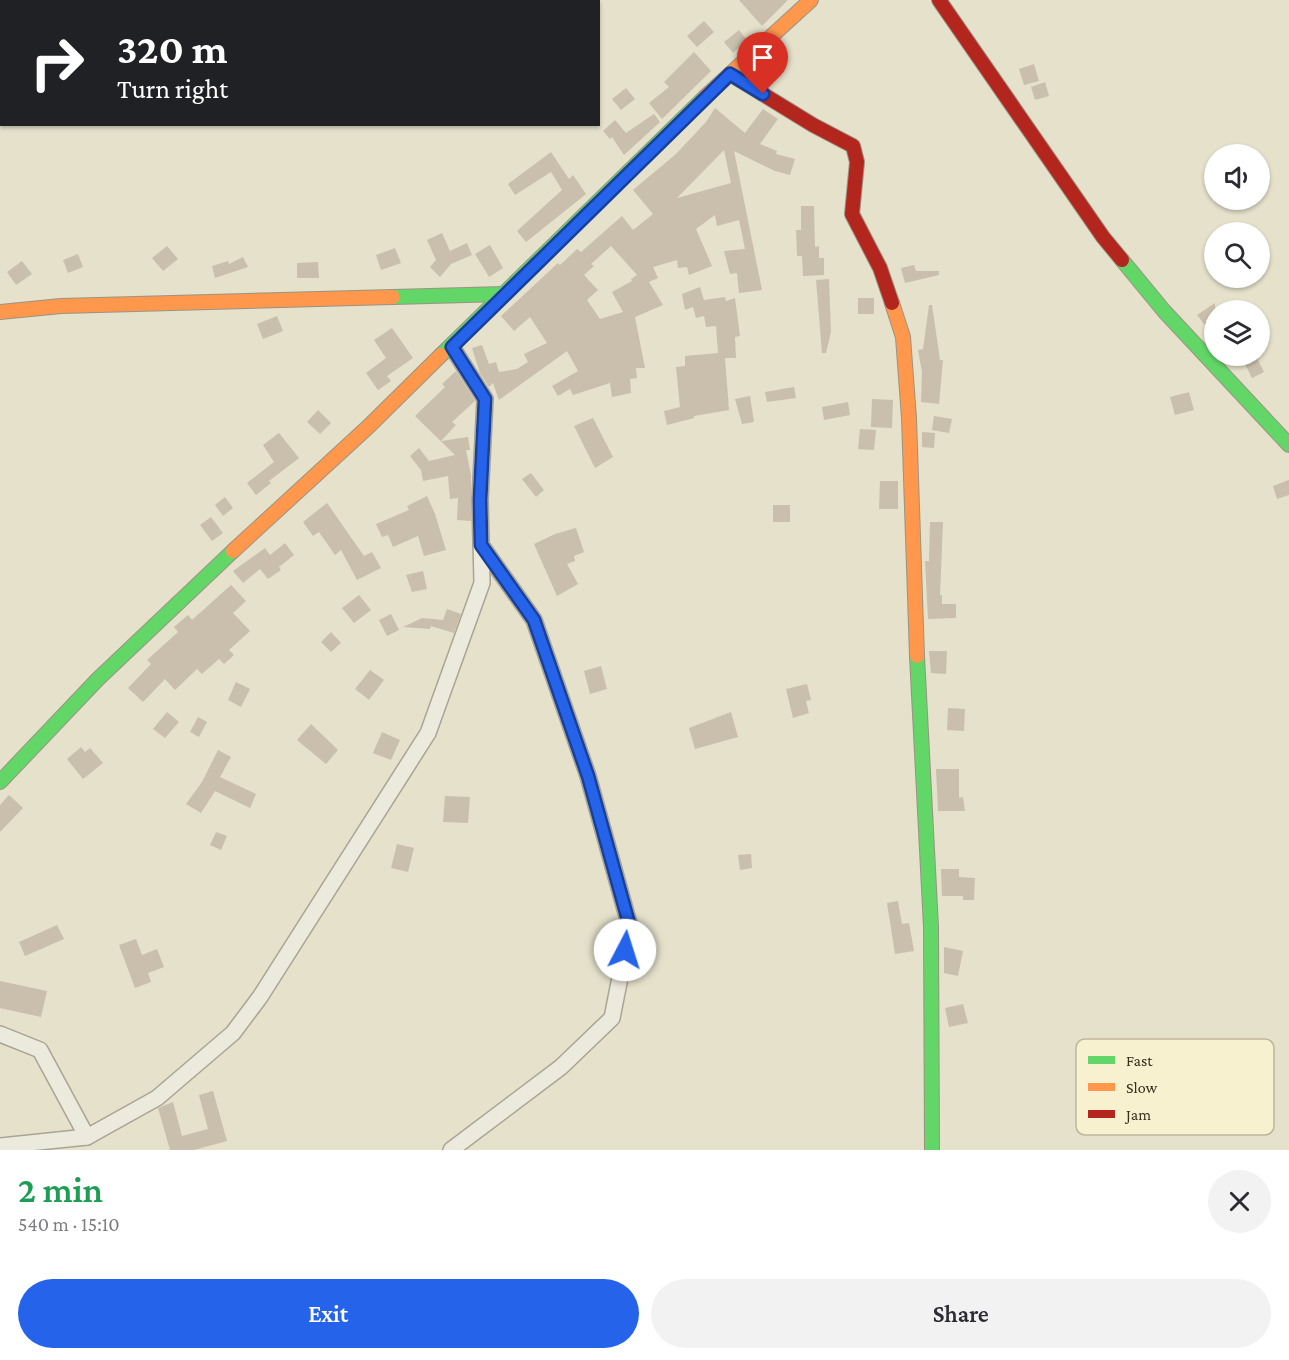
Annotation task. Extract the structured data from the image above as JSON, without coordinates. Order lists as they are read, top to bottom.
{
  "legend": ["Fast", "Slow", "Jam"],
  "page": {
    "turn": ["320 m", "Turn right"],
    "heading": ["2 min", "540 m · 15:10"],
    "buttons": ["Exit", "Share"]
  }
}
